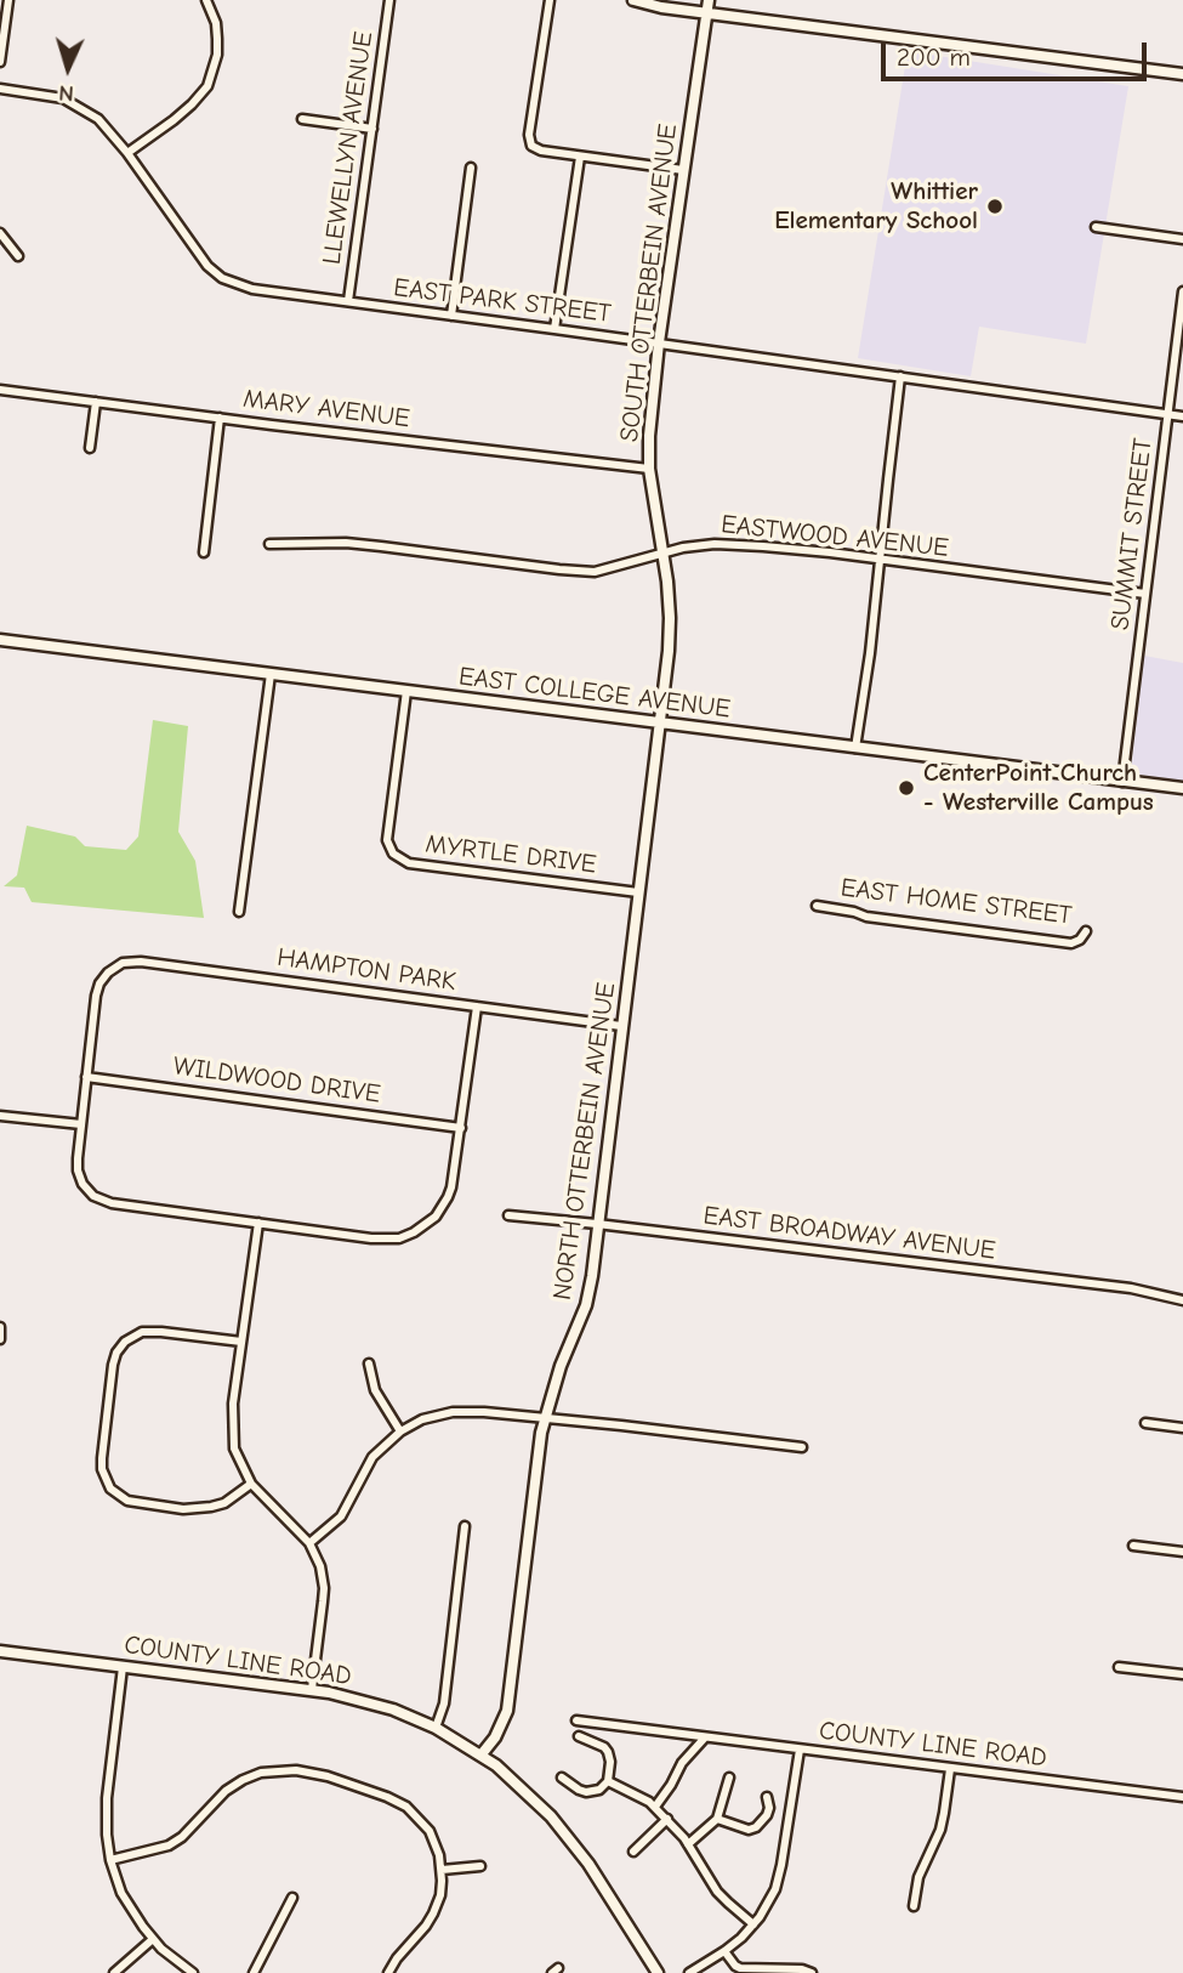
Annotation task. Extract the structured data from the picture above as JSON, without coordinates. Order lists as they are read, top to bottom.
{
  "streets": {
    "street": [
      "LLEWELLYN AVENUE",
      "SOUTH OTTERBEIN AVENUE",
      "EAST PARK STREET",
      "MARY AVENUE",
      "SUMMIT STREET",
      "EASTWOOD AVENUE",
      "EAST COLLEGE AVENUE",
      "MYRTLE DRIVE",
      "EAST HOME STREET",
      "HAMPTON PARK",
      "WILDWOOD DRIVE",
      "NORTH OTTERBEIN AVENUE",
      "EAST BROADWAY AVENUE",
      "COUNTY LINE ROAD"
    ]
  },
  "crossings": [
    ["LLEWELLYN AVENUE", "EAST PARK STREET"],
    ["SOUTH OTTERBEIN AVENUE", "EAST PARK STREET"],
    ["SOUTH OTTERBEIN AVENUE", "MARY AVENUE"],
    ["SOUTH OTTERBEIN AVENUE", "EASTWOOD AVENUE"],
    ["SOUTH OTTERBEIN AVENUE", "EAST COLLEGE AVENUE"],
    ["SOUTH OTTERBEIN AVENUE", "NORTH OTTERBEIN AVENUE"],
    ["EAST PARK STREET", "SUMMIT STREET"],
    ["SUMMIT STREET", "EASTWOOD AVENUE"],
    ["SUMMIT STREET", "EAST COLLEGE AVENUE"],
    ["EAST COLLEGE AVENUE", "MYRTLE DRIVE"],
    ["EAST COLLEGE AVENUE", "NORTH OTTERBEIN AVENUE"],
    ["MYRTLE DRIVE", "NORTH OTTERBEIN AVENUE"],
    ["HAMPTON PARK", "WILDWOOD DRIVE"],
    ["HAMPTON PARK", "NORTH OTTERBEIN AVENUE"],
    ["NORTH OTTERBEIN AVENUE", "EAST BROADWAY AVENUE"],
    ["NORTH OTTERBEIN AVENUE", "COUNTY LINE ROAD"]
  ],
  "places": ["Whittier Elementary School", "CenterPoint Church - Westerville Campus"],
  "scale_bar": "200 m",
  "north": "bottom"
}
